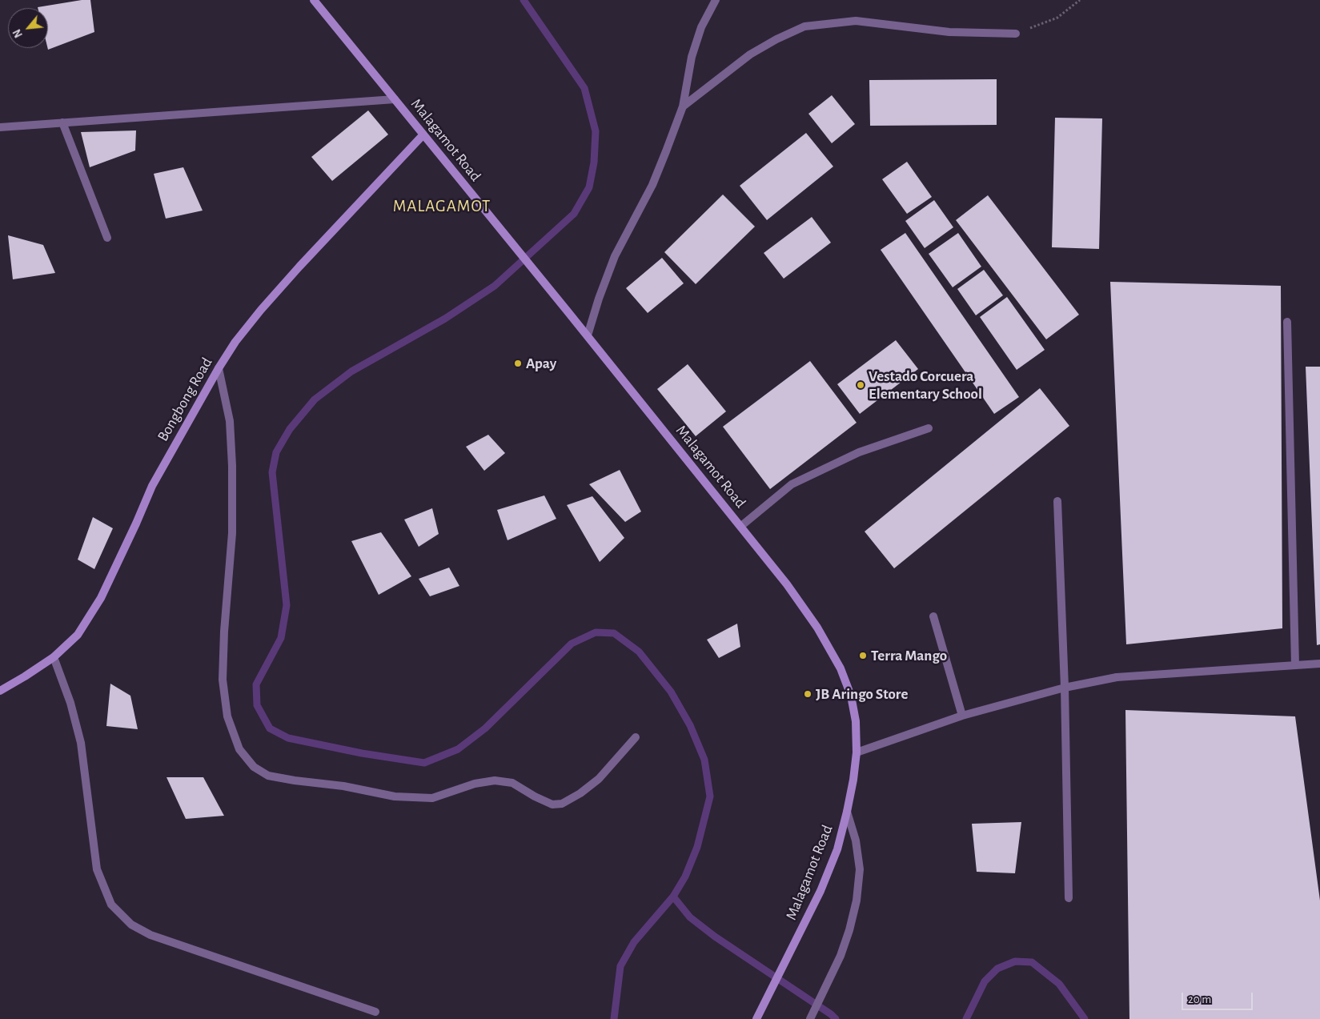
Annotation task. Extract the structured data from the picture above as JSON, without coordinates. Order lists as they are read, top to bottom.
{
  "streets": {
    "street": ["Malagamot Road", "Bongbong Road"]
  },
  "crossings": [
    ["Malagamot Road", "Bongbong Road"]
  ],
  "districts": ["MALAGAMOT"],
  "places": [
    "Apay",
    "Vestado Corcuera Elementary School",
    "Terra Mango",
    "JB Aringo Store"
  ],
  "scale_bar": "20 m",
  "north": "bottom left"
}
